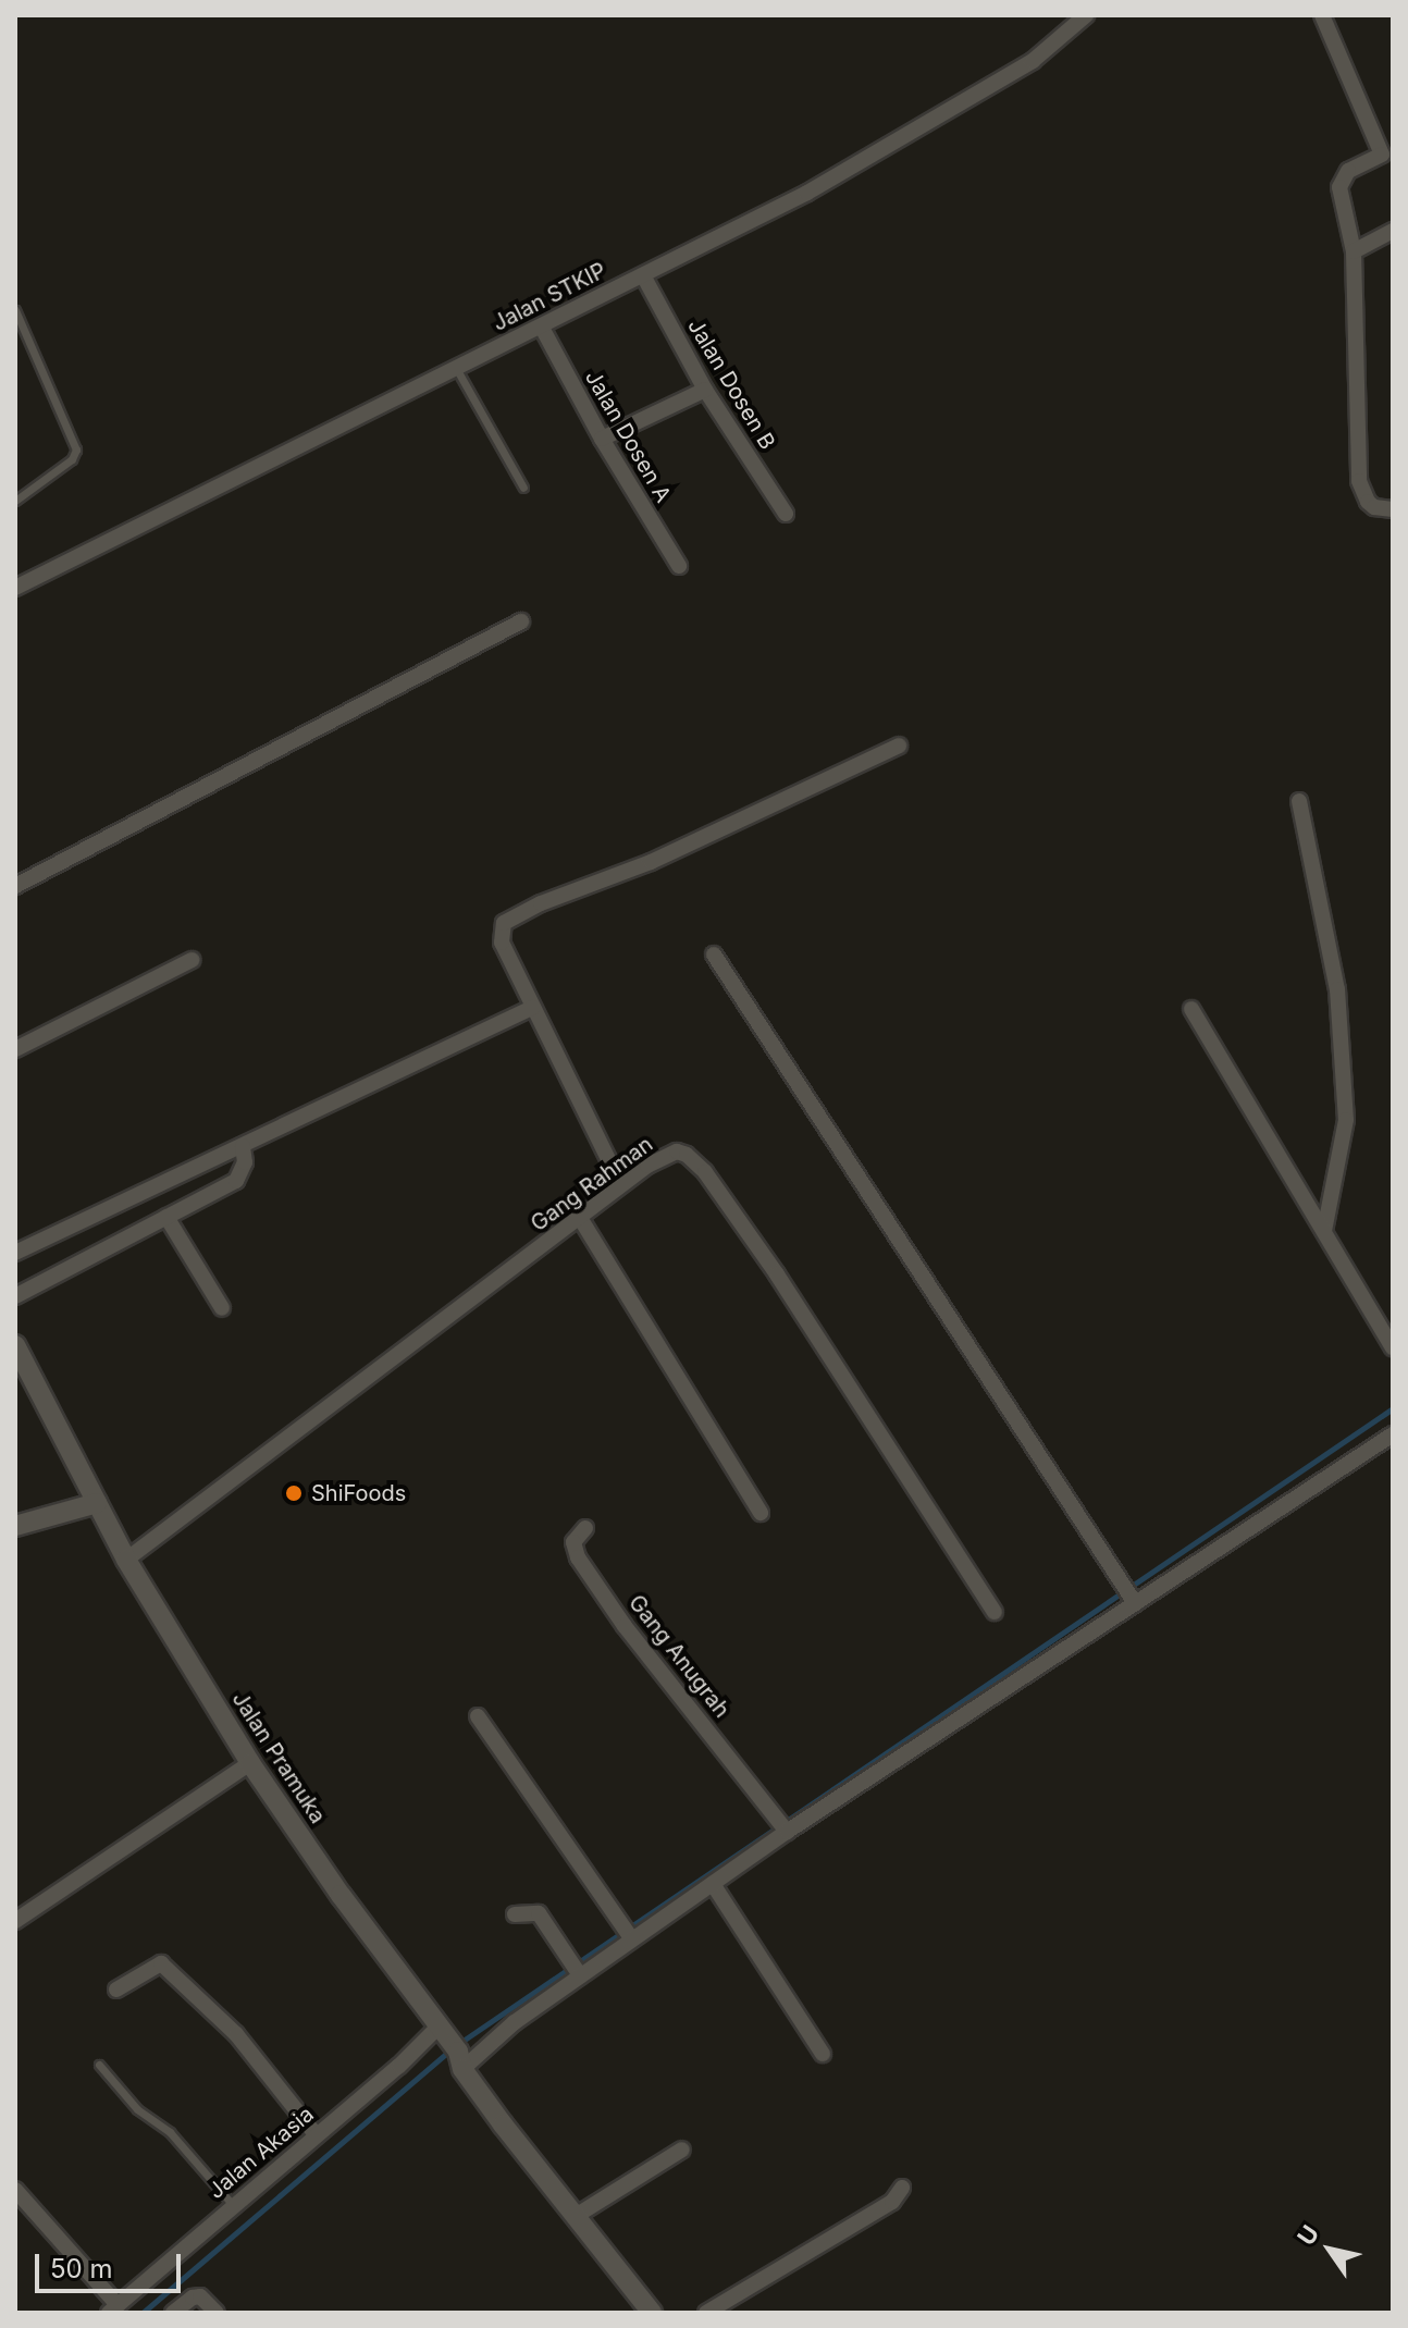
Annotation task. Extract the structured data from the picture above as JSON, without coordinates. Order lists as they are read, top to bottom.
{
  "streets": {
    "street": [
      "Jalan STKIP",
      "Jalan Dosen B",
      "Jalan Dosen A",
      "Gang Rahman",
      "Gang Anugrah",
      "Jalan Pramuka",
      "Jalan Akasia"
    ]
  },
  "crossings": [
    ["Jalan STKIP", "Jalan Dosen B"],
    ["Jalan STKIP", "Jalan Dosen A"],
    ["Gang Rahman", "Jalan Pramuka"],
    ["Jalan Pramuka", "Jalan Akasia"]
  ],
  "places": ["ShiFoods"],
  "scale_bar": "50 m",
  "north": "top left"
}
